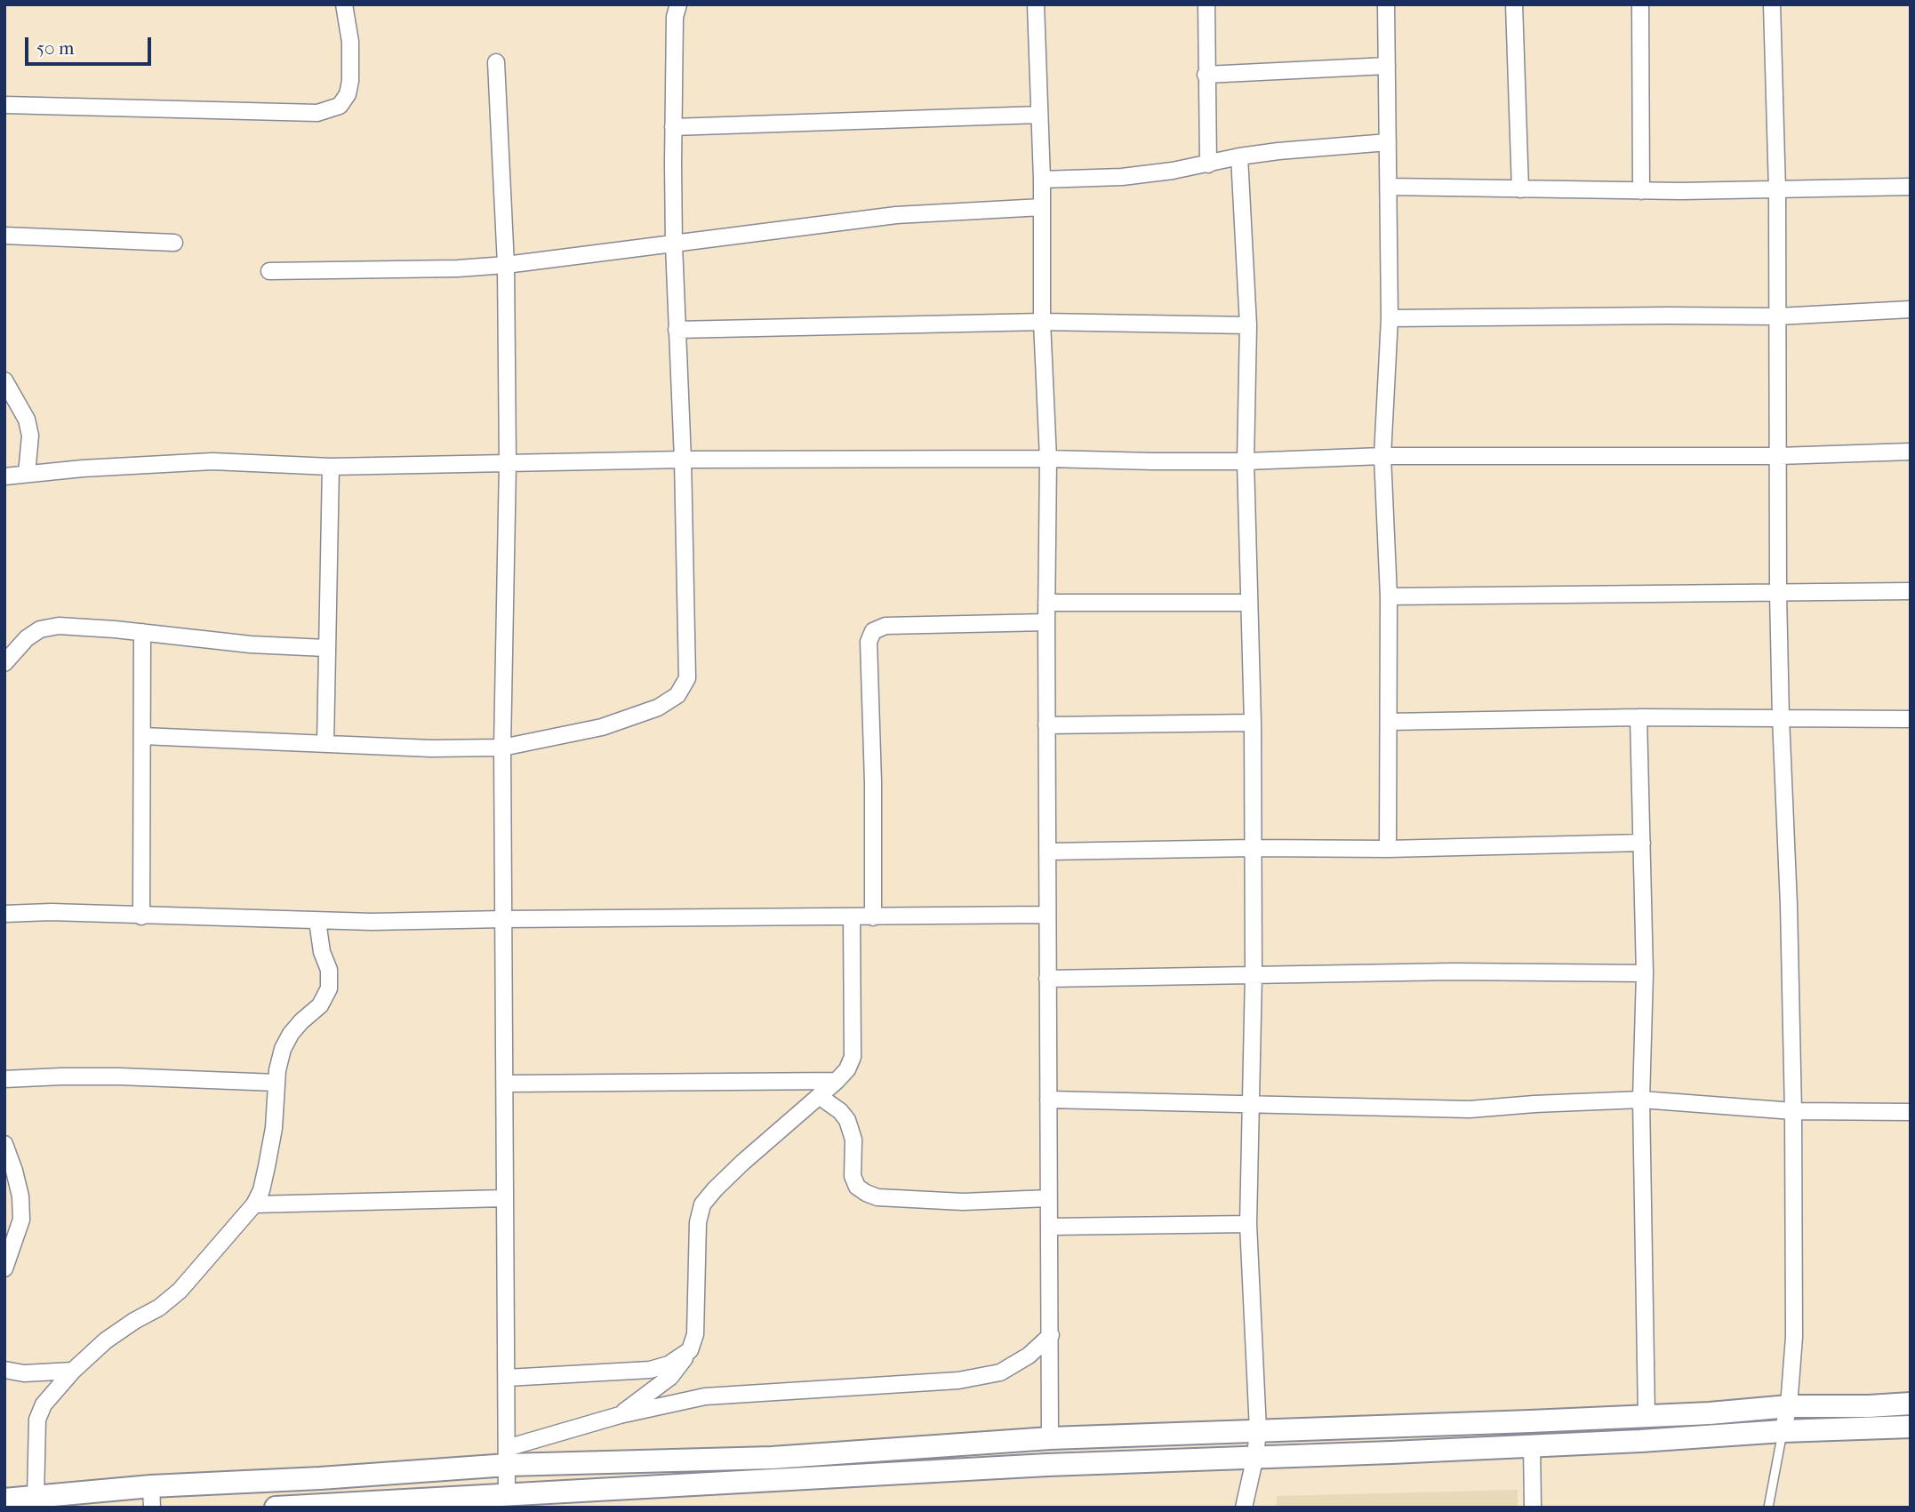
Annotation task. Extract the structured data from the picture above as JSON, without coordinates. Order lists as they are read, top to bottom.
{
  "scale_bar": "50 m"
}
